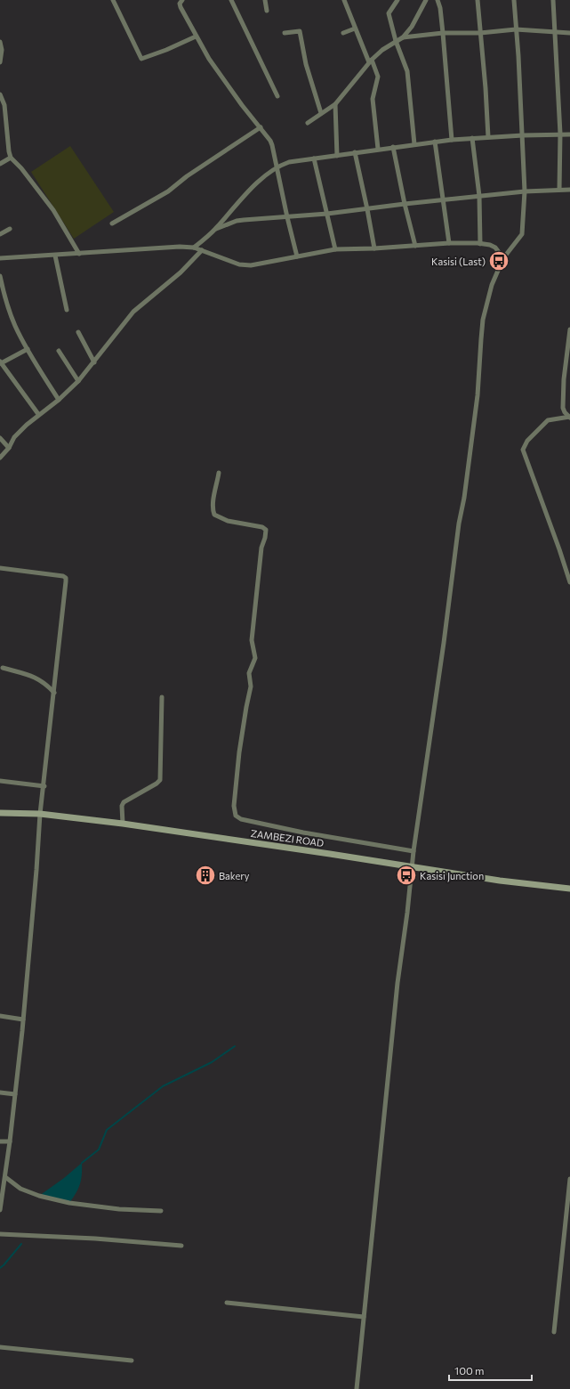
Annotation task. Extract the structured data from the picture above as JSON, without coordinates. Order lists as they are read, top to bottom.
{
  "streets": {
    "main road": ["ZAMBEZI ROAD"]
  },
  "places": {
    "bus stop": ["Kasisi (Last)", "Kasisi Junction"],
    "building": ["Bakery"]
  },
  "scale_bar": "100 m"
}
